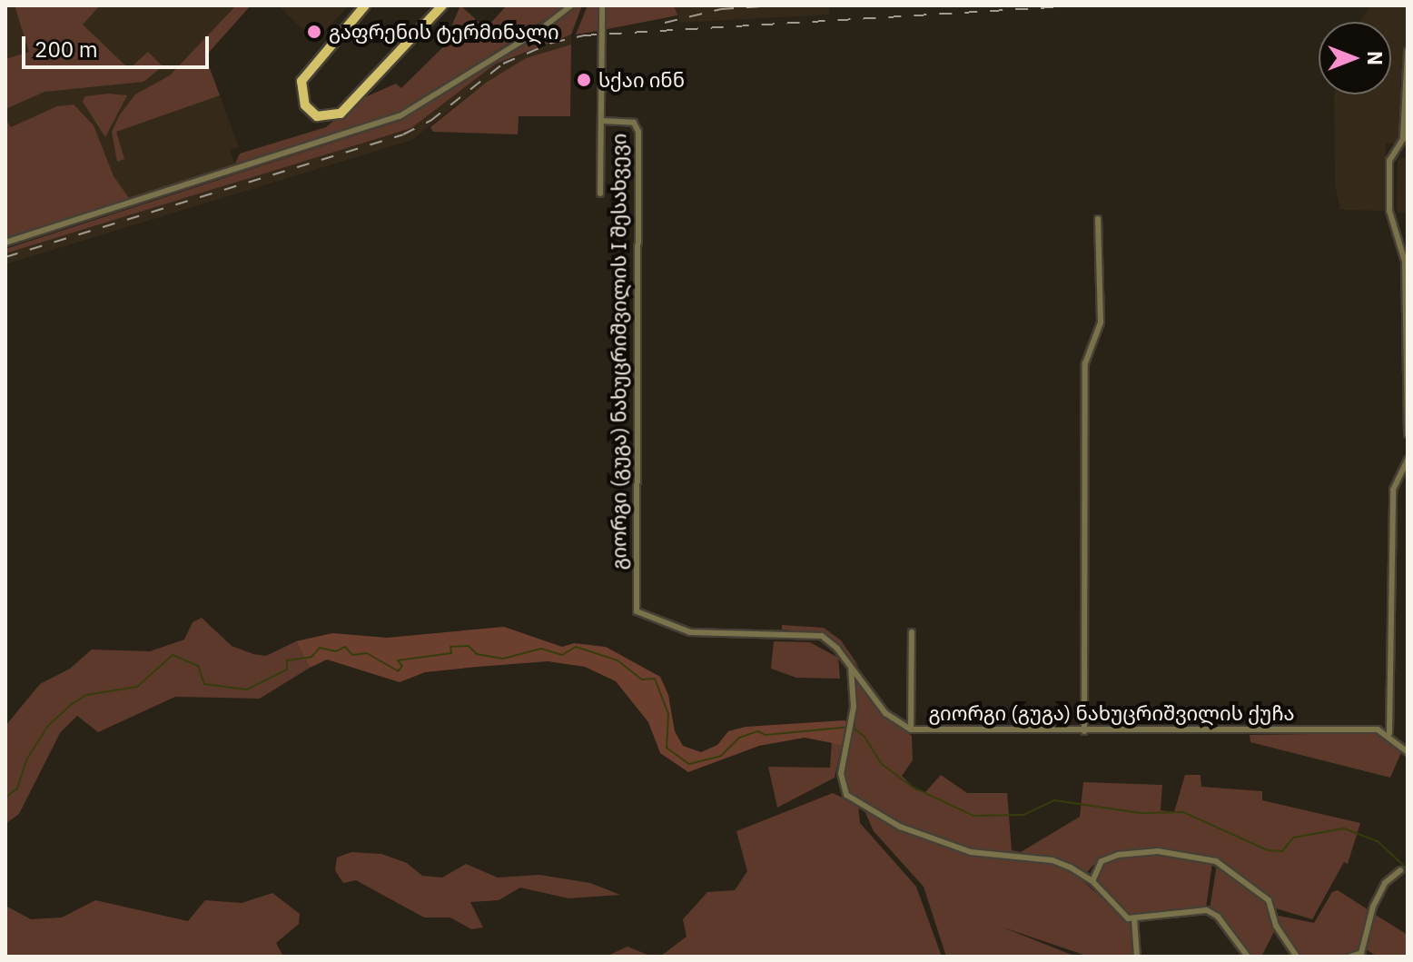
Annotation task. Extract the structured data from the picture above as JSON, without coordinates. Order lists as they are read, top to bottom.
{
  "streets": {
    "street": ["გიორგი (გუგა) ნახუცრიშვილის I შესახვევი", "გიორგი (გუგა) ნახუცრიშვილის ქუჩა"]
  },
  "crossings": [
    ["გიორგი (გუგა) ნახუცრიშვილის I შესახვევი", "გიორგი (გუგა) ნახუცრიშვილის ქუჩა"]
  ],
  "places": ["გაფრენის ტერმინალი", "სქაი ინნ"],
  "scale_bar": "200 m",
  "north": "right"
}
